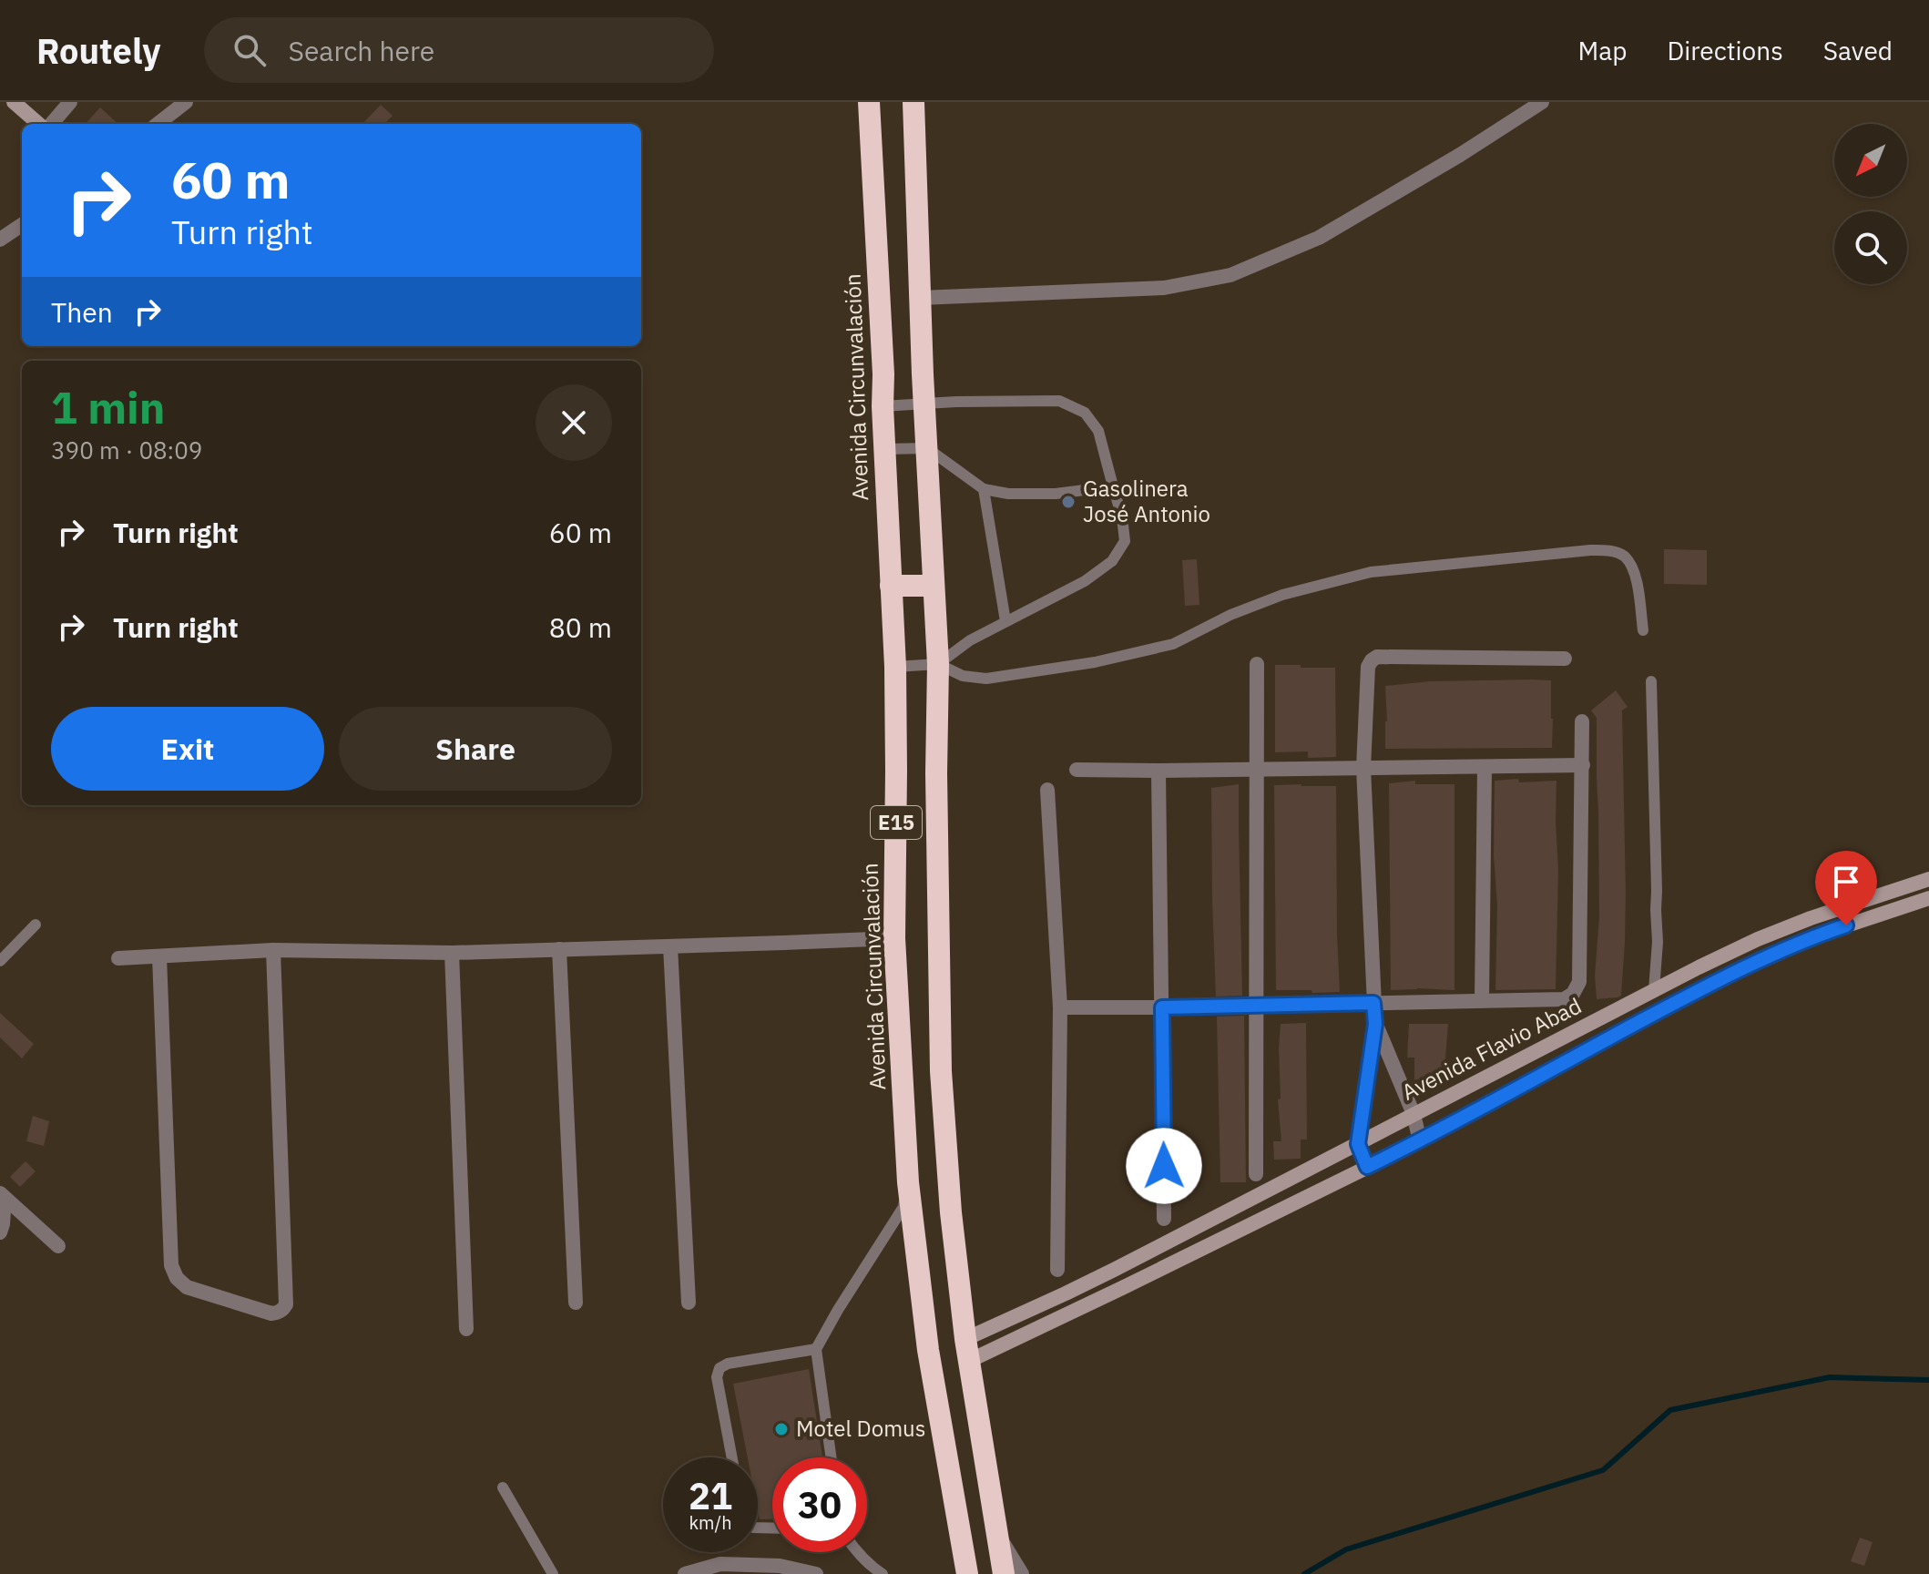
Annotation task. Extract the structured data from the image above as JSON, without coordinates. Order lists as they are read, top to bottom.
{
  "streets": {
    "highway": ["Avenida Circunvalación", "E15"],
    "street": ["Avenida Flavio Abad"]
  },
  "crossings": [
    ["E15", "Avenida Flavio Abad"]
  ],
  "places": ["Gasolinera José Antonio", "Motel Domus"],
  "north": "bottom left",
  "page": {
    "header": "Routely",
    "search": "Search here",
    "nav": ["Map", "Directions", "Saved"],
    "turn": ["60 m", "Turn right"],
    "then": "Then",
    "heading": ["1 min", "390 m · 08:09"],
    "list": [
      {
        "name": "Turn right",
        "value": "60 m"
      },
      {
        "name": "Turn right",
        "value": "80 m"
      }
    ],
    "buttons": ["Exit", "Share"],
    "speed": "21 km/h",
    "limit": "30"
  }
}
